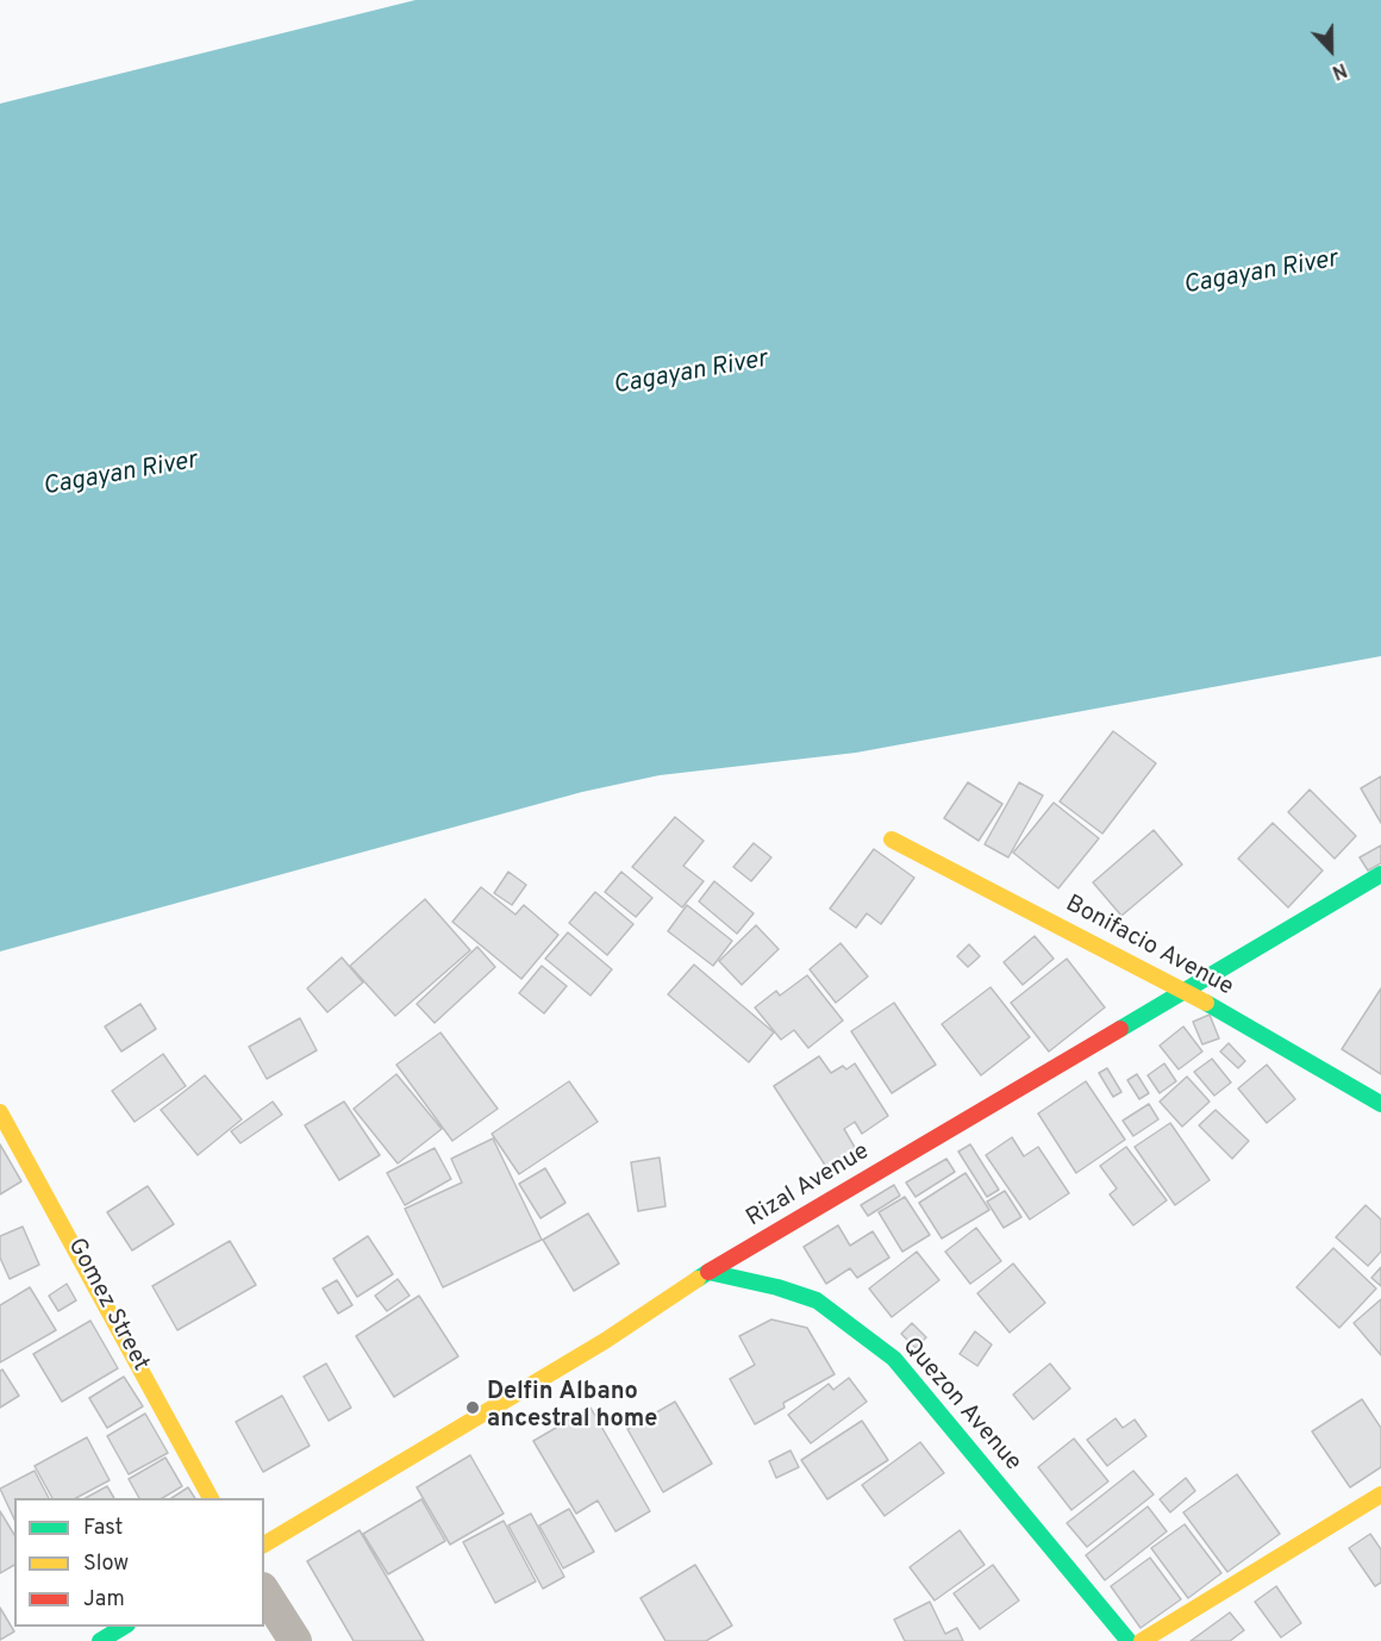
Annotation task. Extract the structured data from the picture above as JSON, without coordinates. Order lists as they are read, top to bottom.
{
  "streets": {
    "street": [
      "Bonifacio Avenue",
      "Rizal Avenue",
      "Gomez Street",
      "Quezon Avenue"
    ]
  },
  "crossings": [
    ["Bonifacio Avenue", "Rizal Avenue"],
    ["Rizal Avenue", "Quezon Avenue"]
  ],
  "water": ["Cagayan River"],
  "places": ["Delfin Albano ancestral home"],
  "legend": ["Fast", "Slow", "Jam"],
  "north": "bottom"
}
